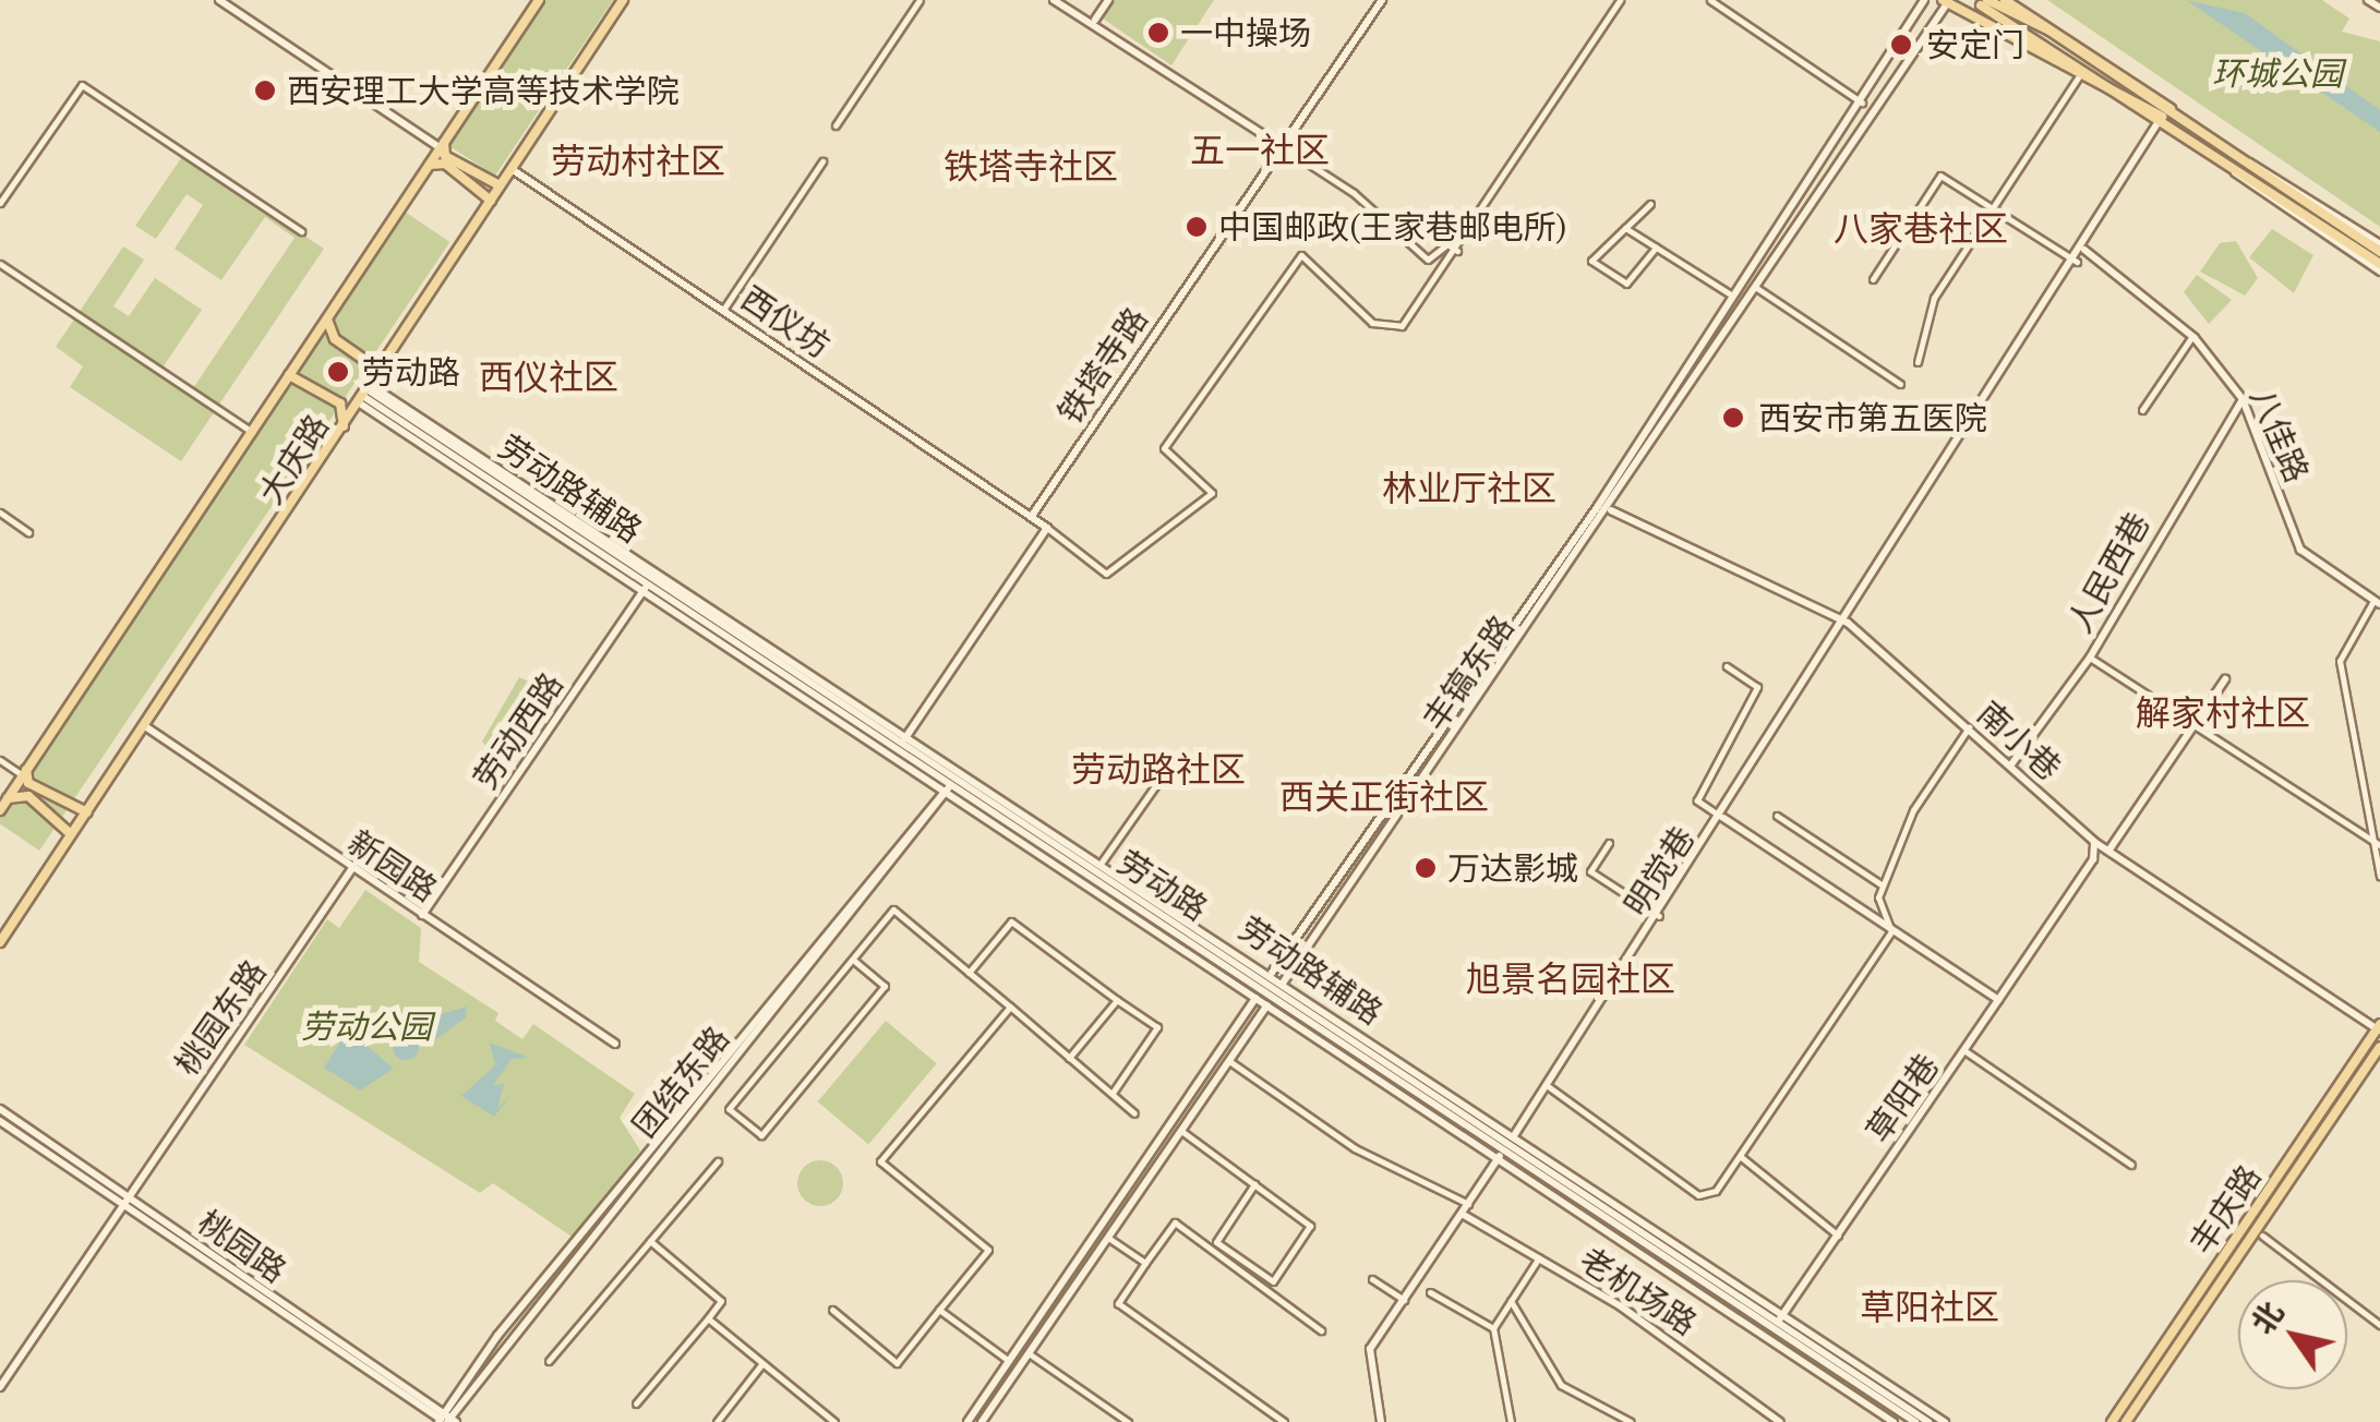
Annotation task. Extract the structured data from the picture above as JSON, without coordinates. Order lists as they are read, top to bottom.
{
  "streets": {
    "main road": ["大庆路", "丰庆路"],
    "street": [
      "西仪坊",
      "铁塔寺路",
      "八佳路",
      "劳动路辅路",
      "人民西巷",
      "丰镐东路",
      "劳动西路",
      "南小巷",
      "新园路",
      "明觉巷",
      "劳动路",
      "桃园东路",
      "团结东路",
      "草阳巷",
      "桃园路",
      "老机场路"
    ]
  },
  "crossings": [
    ["西仪坊", "铁塔寺路"],
    ["西仪坊", "大庆路"],
    ["八佳路", "人民西巷"],
    ["大庆路", "劳动路辅路"],
    ["大庆路", "新园路"],
    ["大庆路", "劳动路"],
    ["劳动路辅路", "丰镐东路"],
    ["劳动路辅路", "劳动西路"],
    ["劳动路辅路", "劳动路"],
    ["劳动路辅路", "团结东路"],
    ["人民西巷", "南小巷"],
    ["丰镐东路", "南小巷"],
    ["丰镐东路", "劳动路"],
    ["劳动西路", "新园路"],
    ["劳动西路", "劳动路"],
    ["南小巷", "明觉巷"],
    ["南小巷", "草阳巷"],
    ["南小巷", "丰庆路"],
    ["新园路", "桃园东路"],
    ["明觉巷", "劳动路"],
    ["明觉巷", "老机场路"],
    ["劳动路", "团结东路"],
    ["劳动路", "草阳巷"],
    ["桃园东路", "桃园路"],
    ["团结东路", "桃园路"]
  ],
  "districts": [
    "五一社区",
    "劳动村社区",
    "铁塔寺社区",
    "八家巷社区",
    "西仪社区",
    "林业厅社区",
    "解家村社区",
    "劳动路社区",
    "西关正街社区",
    "旭景名园社区",
    "草阳社区"
  ],
  "parks": ["环城公园", "劳动公园"],
  "places": [
    "一中操场",
    "安定门",
    "西安理工大学高等技术学院",
    "中国邮政(王家巷邮电所)",
    "劳动路",
    "西安市第五医院",
    "万达影城"
  ],
  "north": "top left"
}
